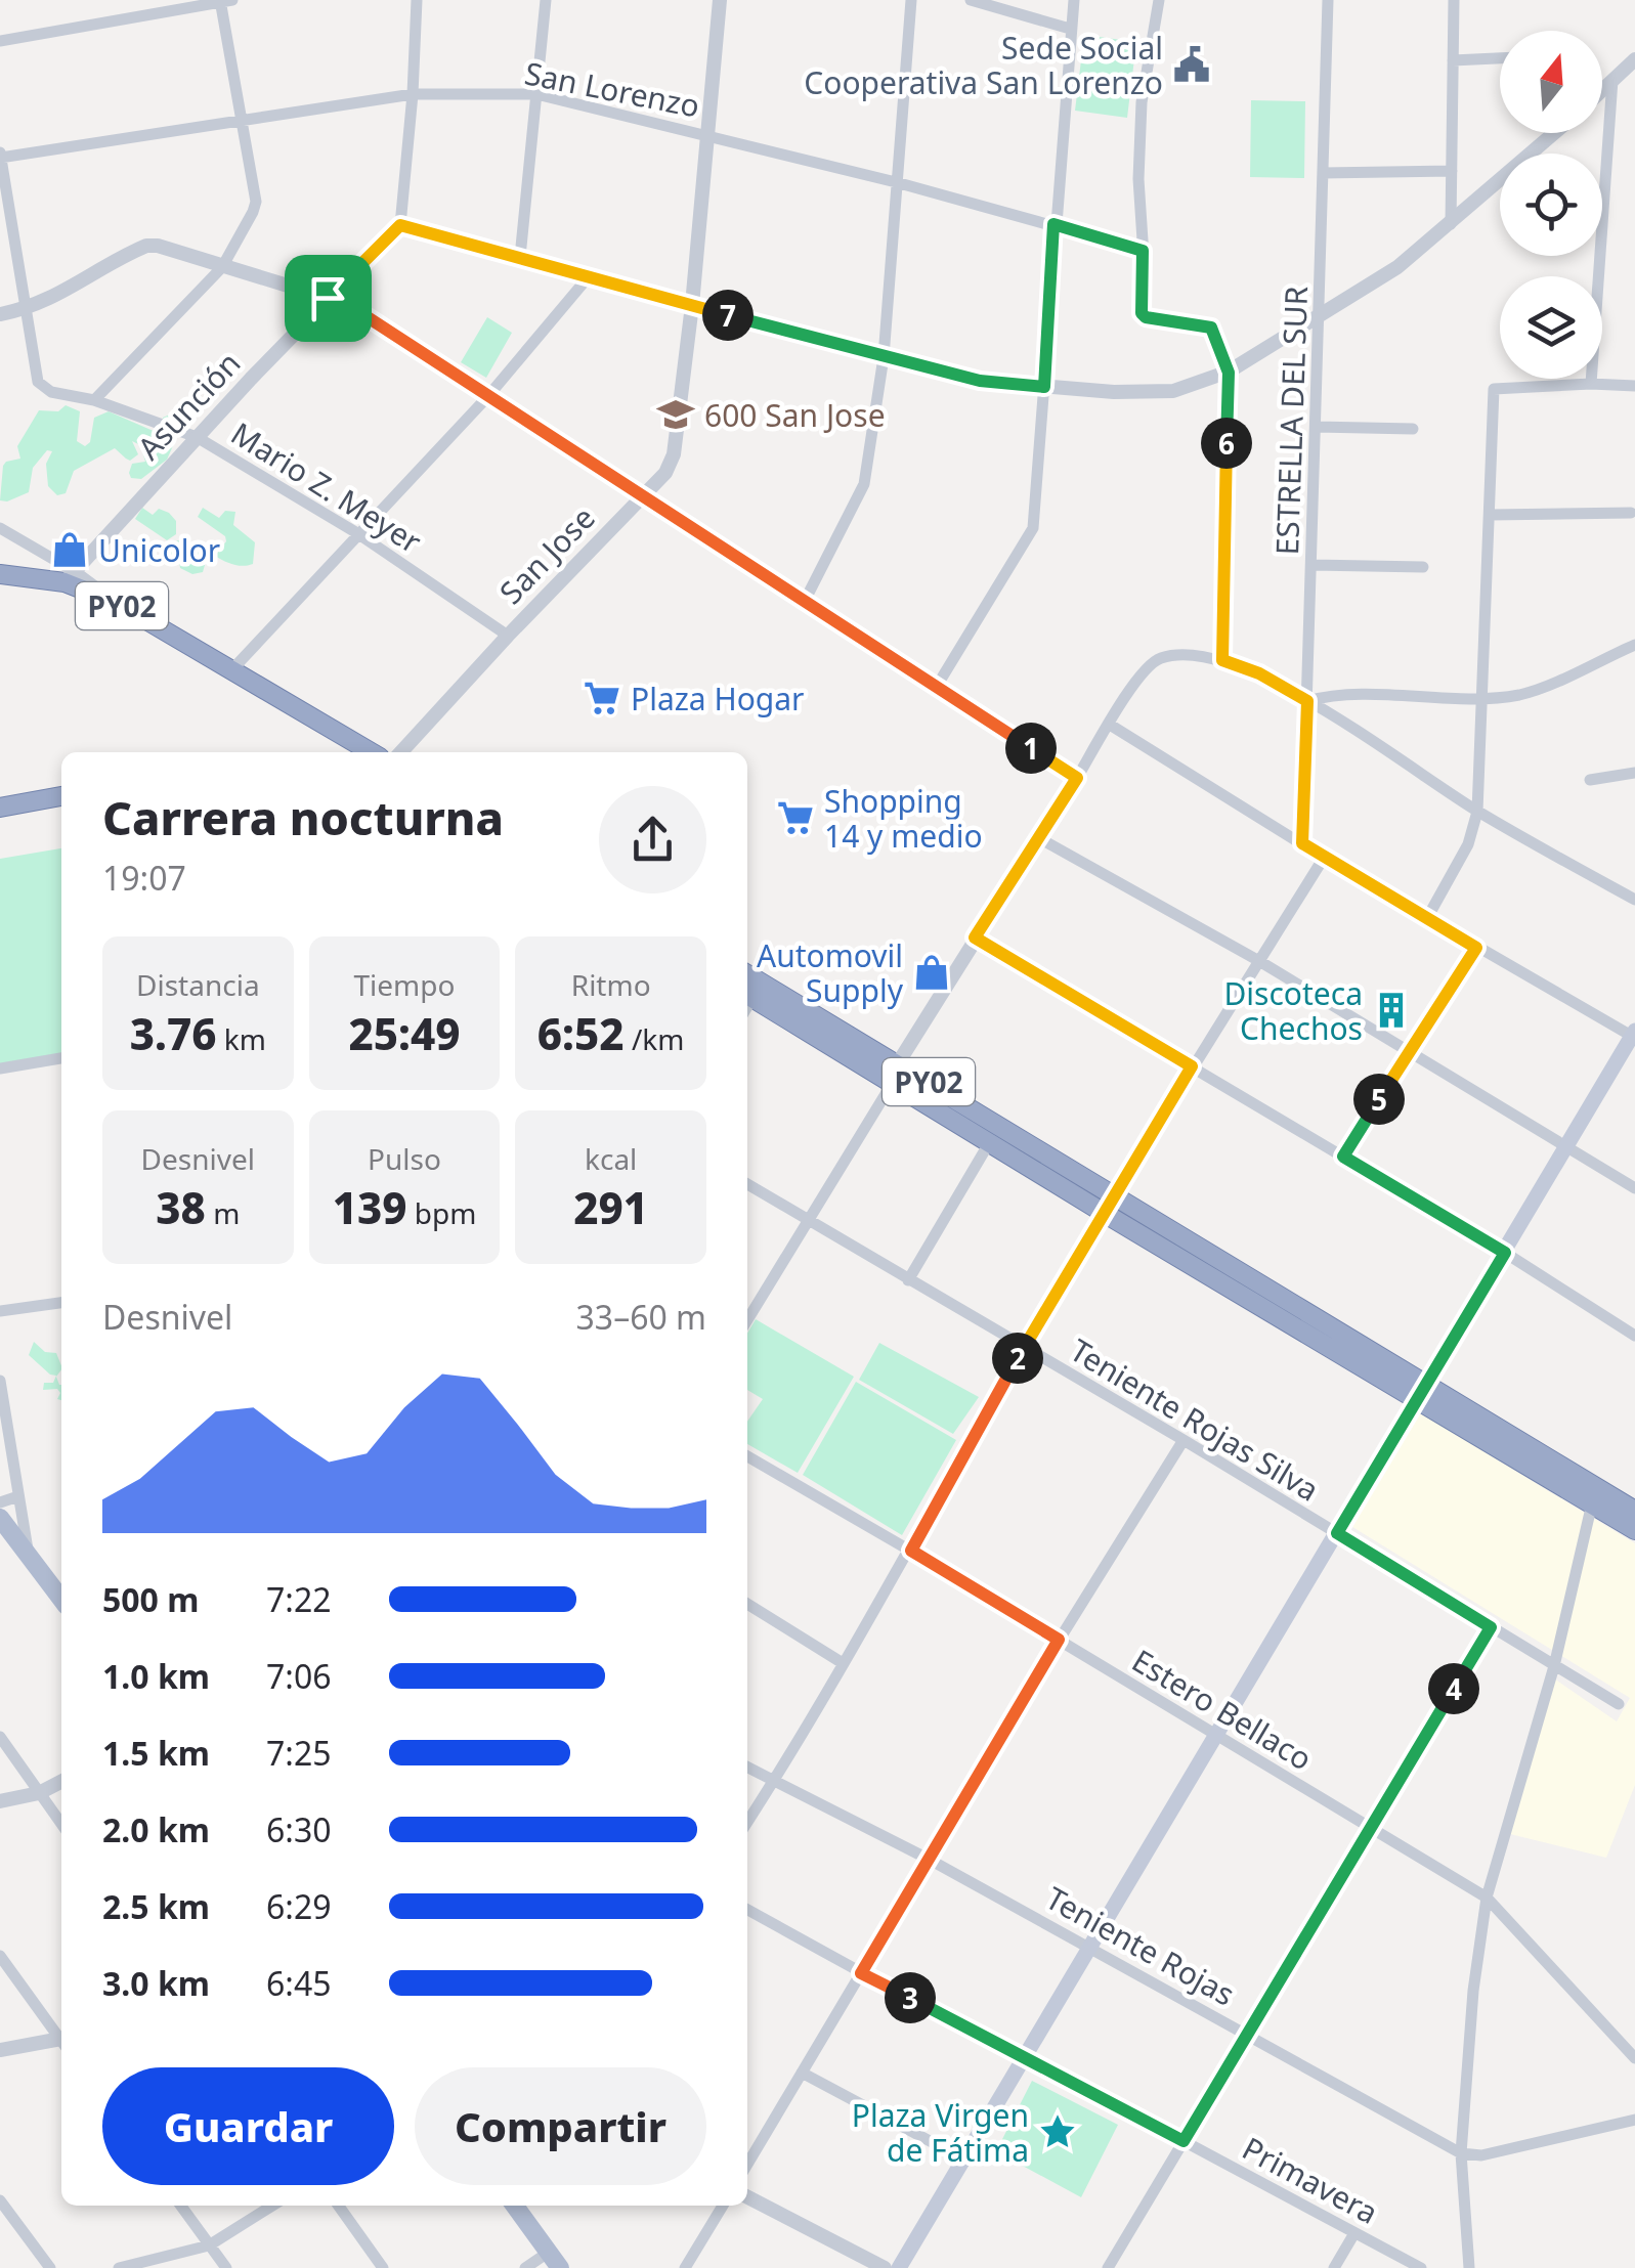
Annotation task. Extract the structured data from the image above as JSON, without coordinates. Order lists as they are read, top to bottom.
{
  "streets": {
    "highway": ["PY02"],
    "street": [
      "San Lorenzo",
      "Asunción",
      "ESTRELLA DEL SUR",
      "Mario Z. Meyer",
      "San Jose",
      "Teniente Rojas Silva",
      "Estero Bellaco",
      "Teniente Rojas",
      "Primavera"
    ]
  },
  "crossings": [
    ["San Lorenzo", "Mario Z. Meyer"],
    ["San Lorenzo", "San Jose"],
    ["Asunción", "Mario Z. Meyer"],
    ["Asunción", "PY02"],
    ["Mario Z. Meyer", "San Jose"]
  ],
  "places": {
    "public building": ["Sede Social Cooperativa San Lorenzo"],
    "school or university": ["600 San Jose"],
    "shop": ["Unicolor", "Automovil Supply"],
    "supermarket": ["Plaza Hogar", "Shopping 14 y medio"],
    "building": ["Discoteca Chechos"],
    "place": ["Plaza Virgen de Fátima"]
  },
  "north": "top",
  "page": {
    "pins": [
      "7",
      "6",
      "1",
      "5",
      "2",
      "4",
      "3"
    ],
    "heading": ["Carrera nocturna", "19:07"],
    "stats": [
      ["Distancia", "3.76 km"],
      ["Tiempo", "25:49"],
      ["Ritmo", "6:52 /km"],
      ["Desnivel", "38 m"],
      ["Pulso", "139 bpm"],
      ["kcal", "291"]
    ],
    "chart": ["Desnivel", "33–60 m"],
    "list": [
      {
        "name": "500 m",
        "note": "7:22"
      },
      {
        "name": "1.0 km",
        "note": "7:06"
      },
      {
        "name": "1.5 km",
        "note": "7:25"
      },
      {
        "name": "2.0 km",
        "note": "6:30"
      },
      {
        "name": "2.5 km",
        "note": "6:29"
      },
      {
        "name": "3.0 km",
        "note": "6:45"
      }
    ],
    "buttons": ["Guardar", "Compartir"]
  }
}
